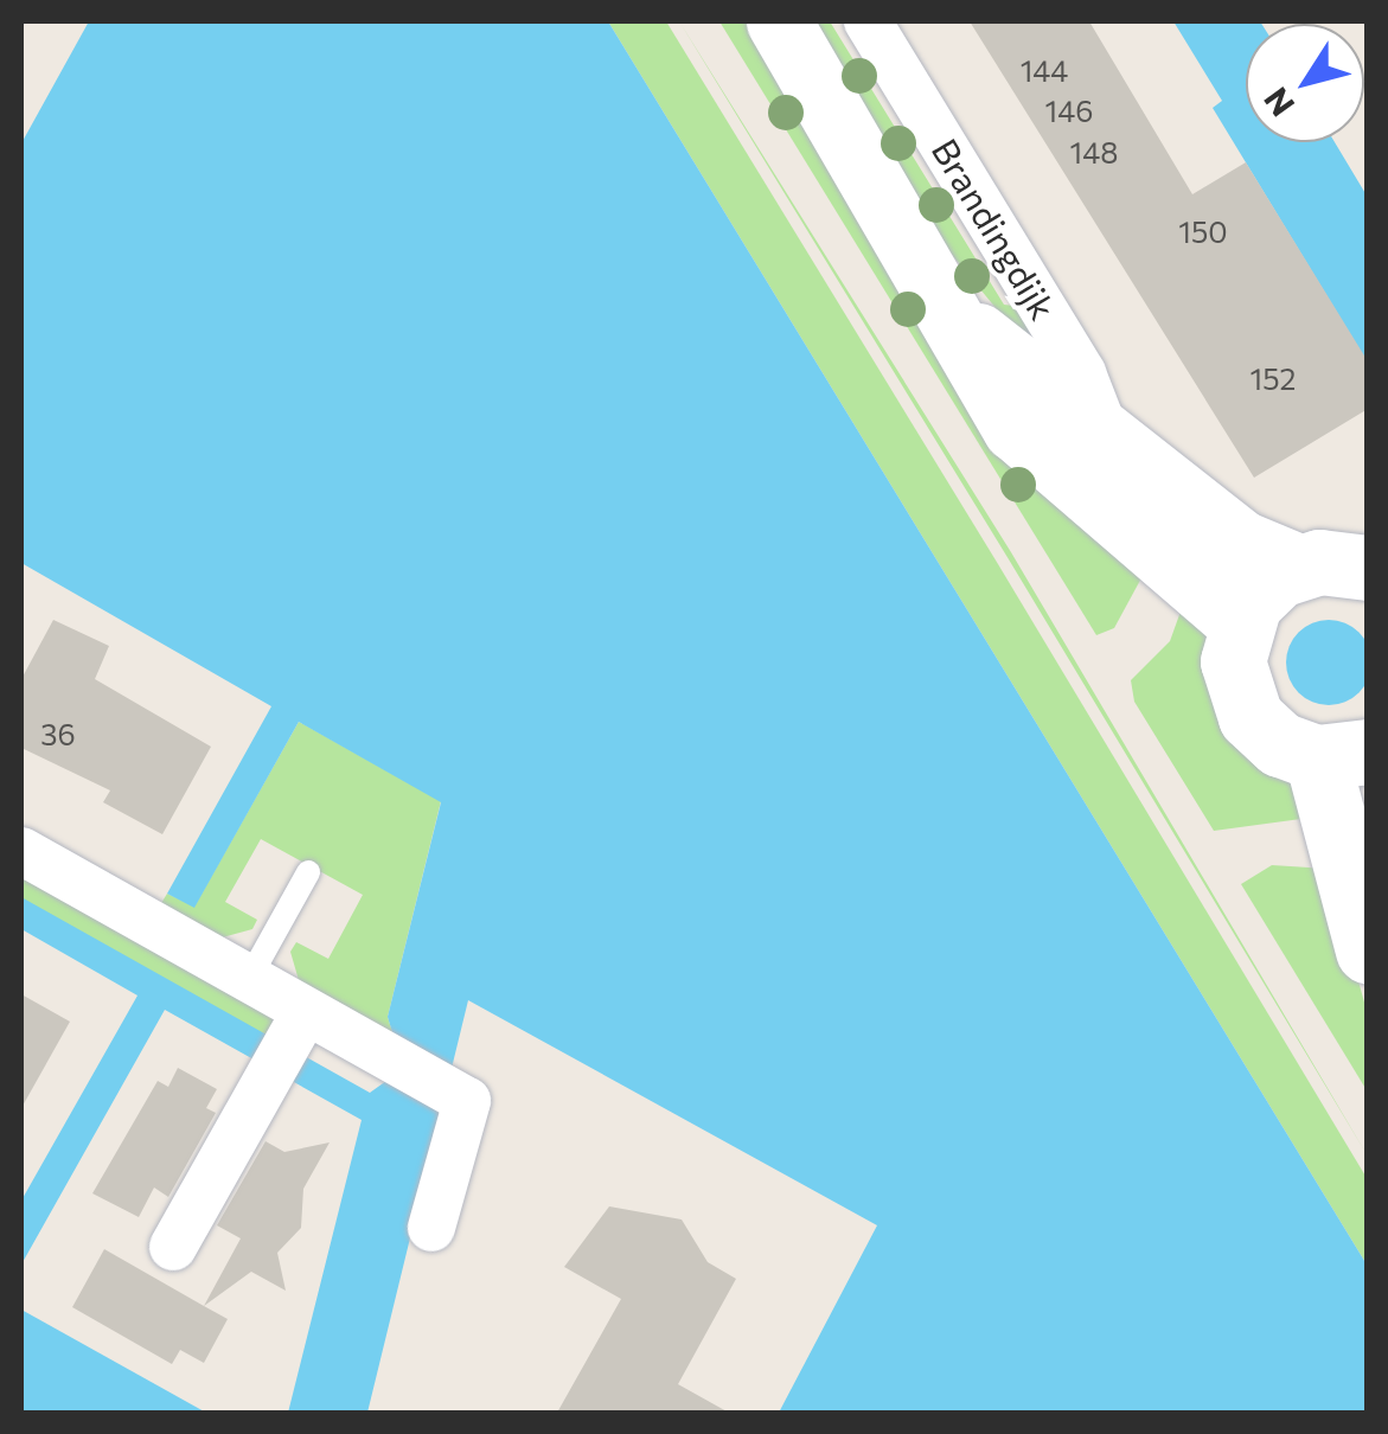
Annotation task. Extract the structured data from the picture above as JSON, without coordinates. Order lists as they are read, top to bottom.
{
  "streets": {
    "street": ["Brandingdijk"]
  },
  "house_numbers": [
    "144",
    "146",
    "148",
    "150",
    "152",
    "36"
  ],
  "north": "bottom left"
}
